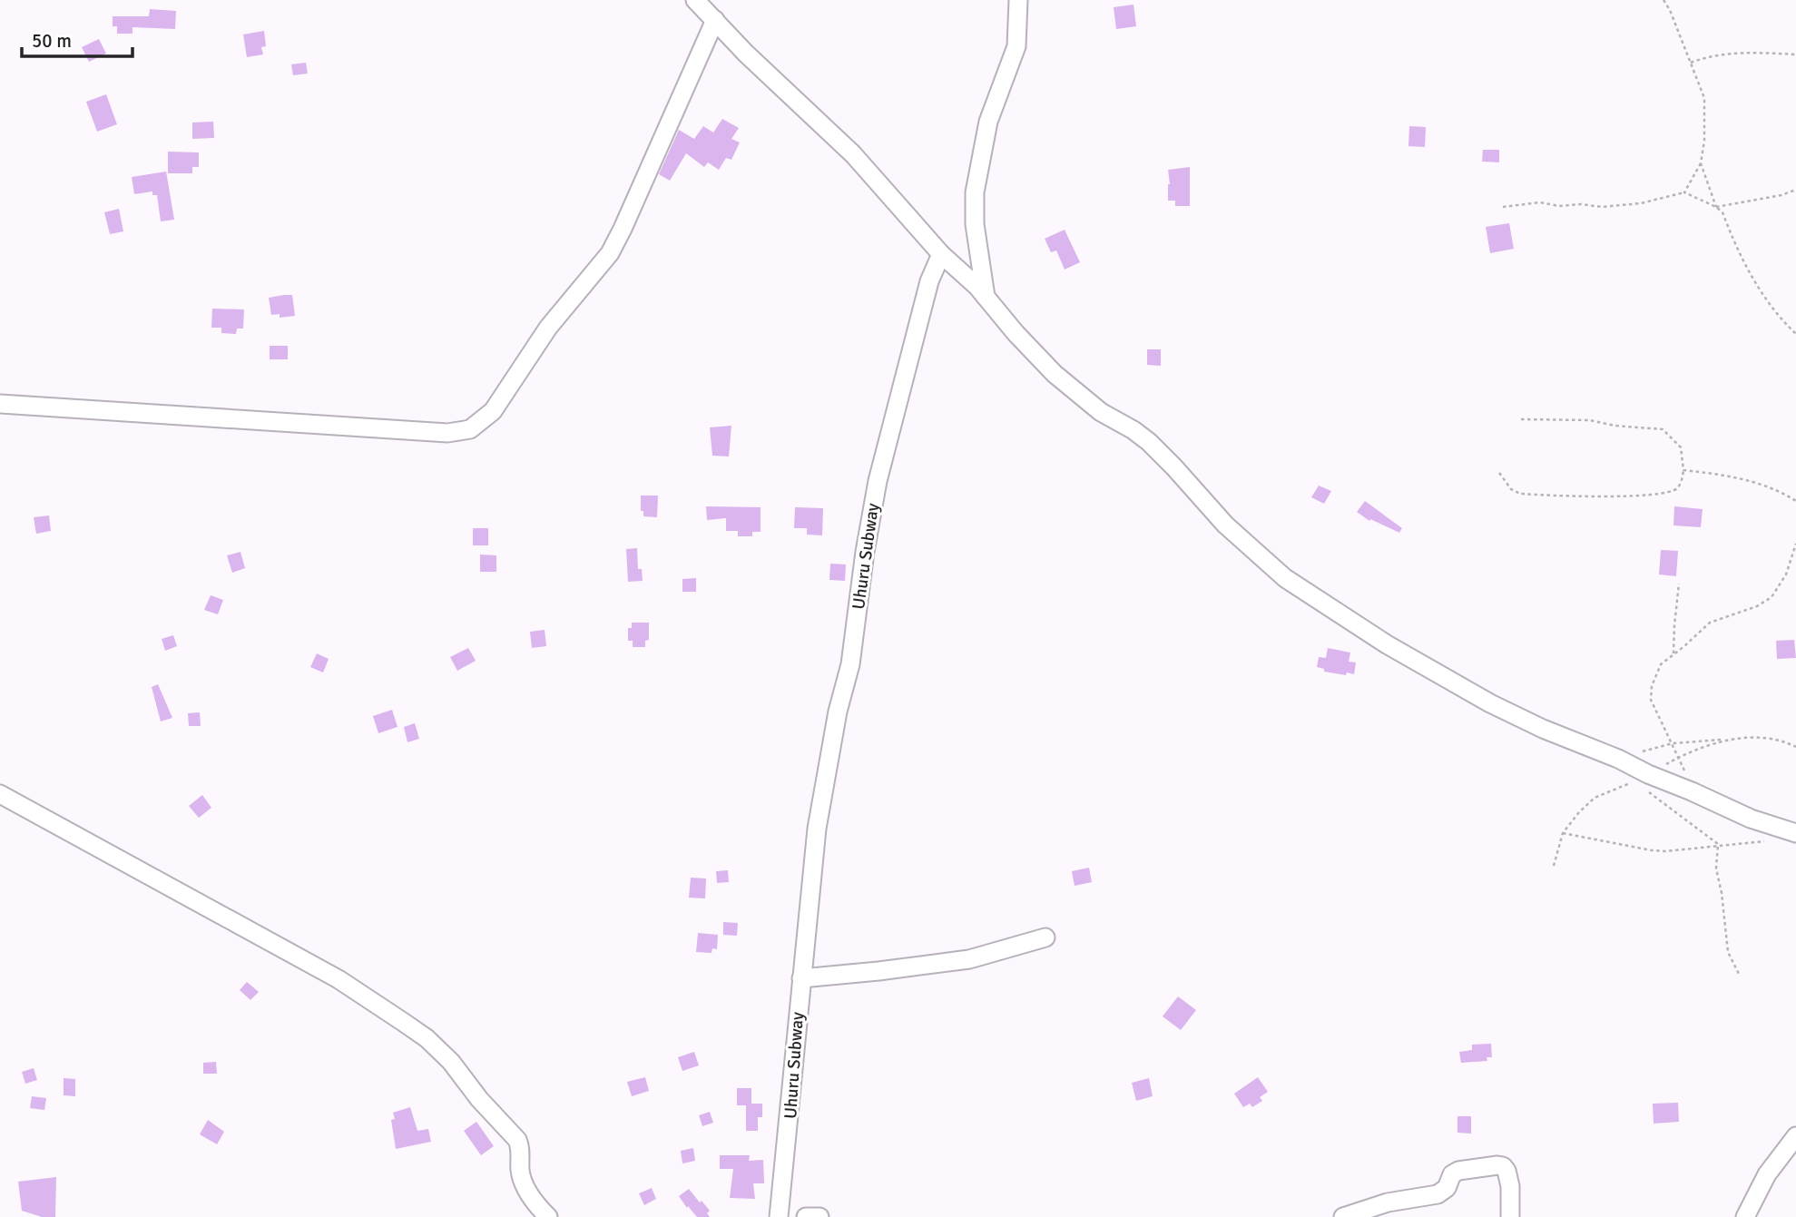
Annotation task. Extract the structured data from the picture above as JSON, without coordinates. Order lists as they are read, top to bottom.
{
  "streets": {
    "street": ["Uhuru Subway"]
  },
  "scale_bar": "50 m"
}
